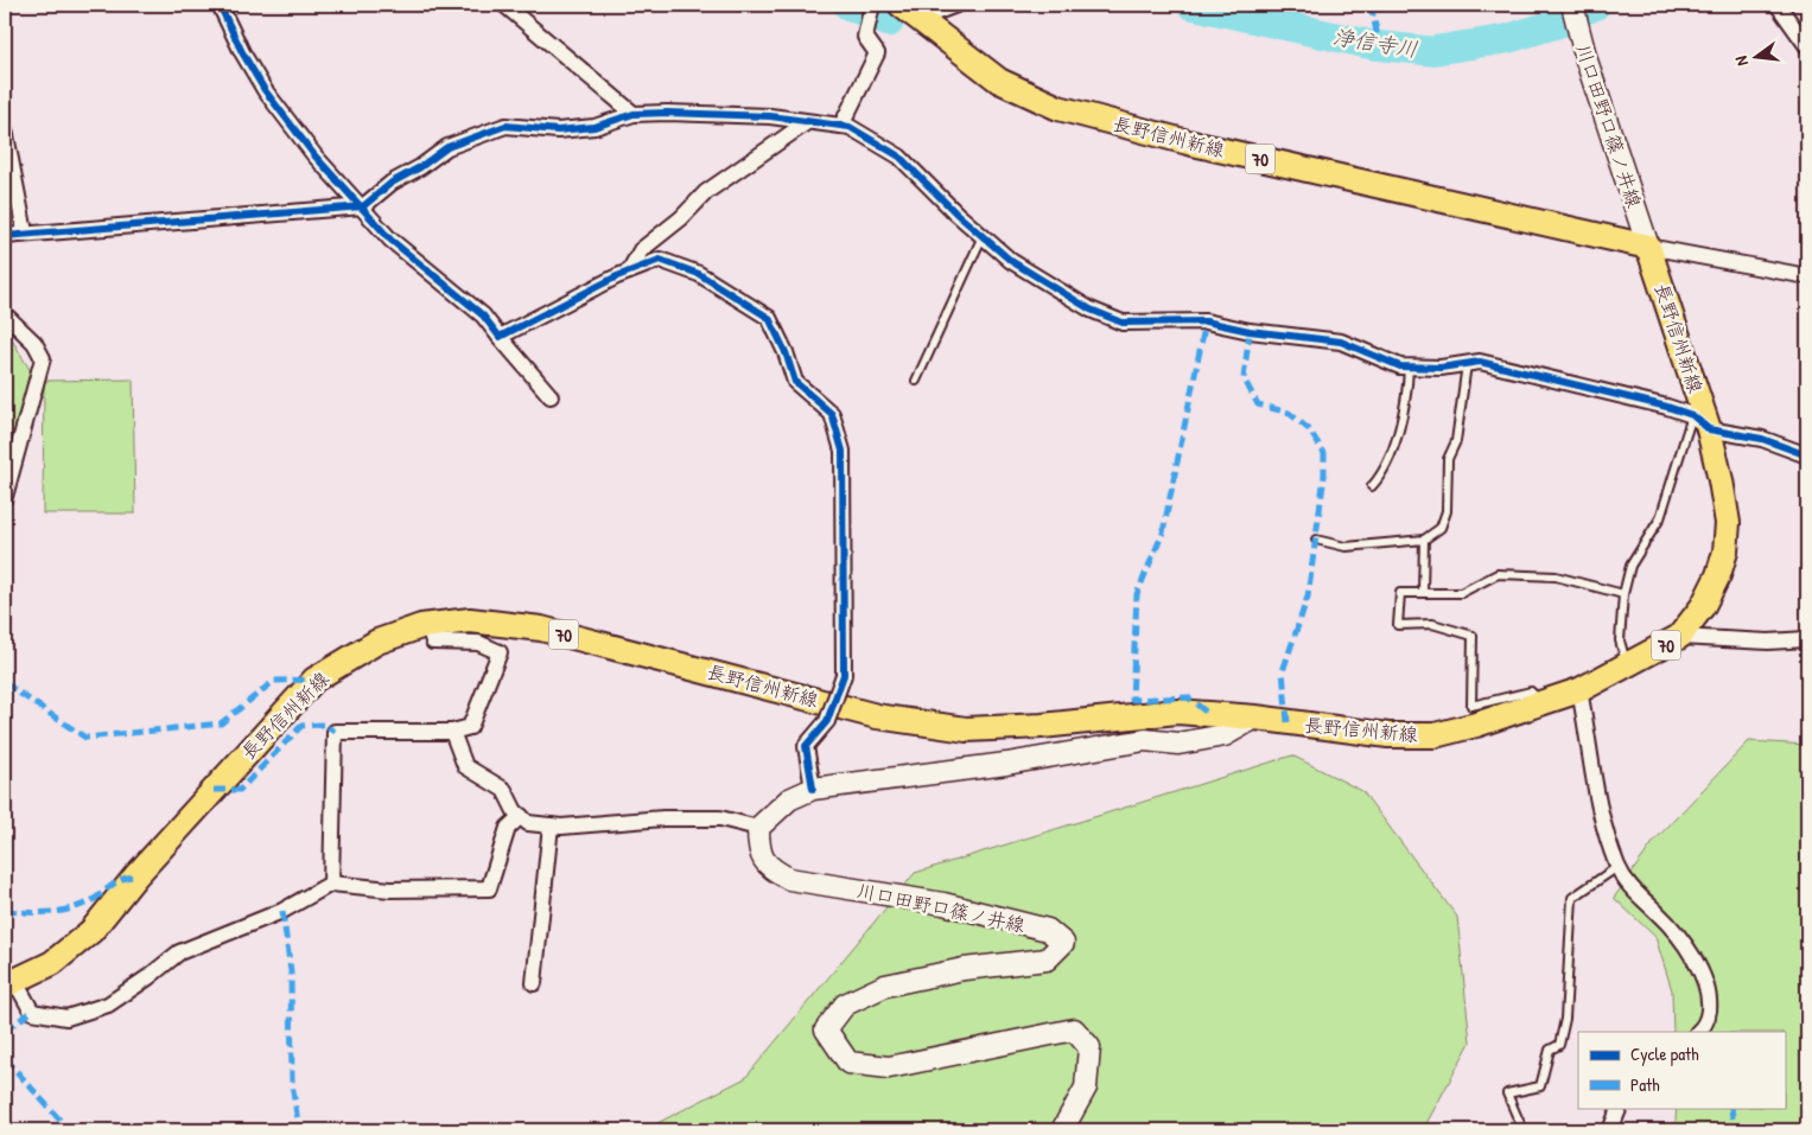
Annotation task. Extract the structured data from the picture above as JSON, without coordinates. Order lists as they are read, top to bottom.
{
  "streets": {
    "main road": ["川口田野口篠ノ井線", "長野信州新線", "70"]
  },
  "crossings": [
    ["川口田野口篠ノ井線", "長野信州新線"]
  ],
  "water": ["浄信寺川"],
  "legend": ["Cycle path", "Path"],
  "north": "left"
}
